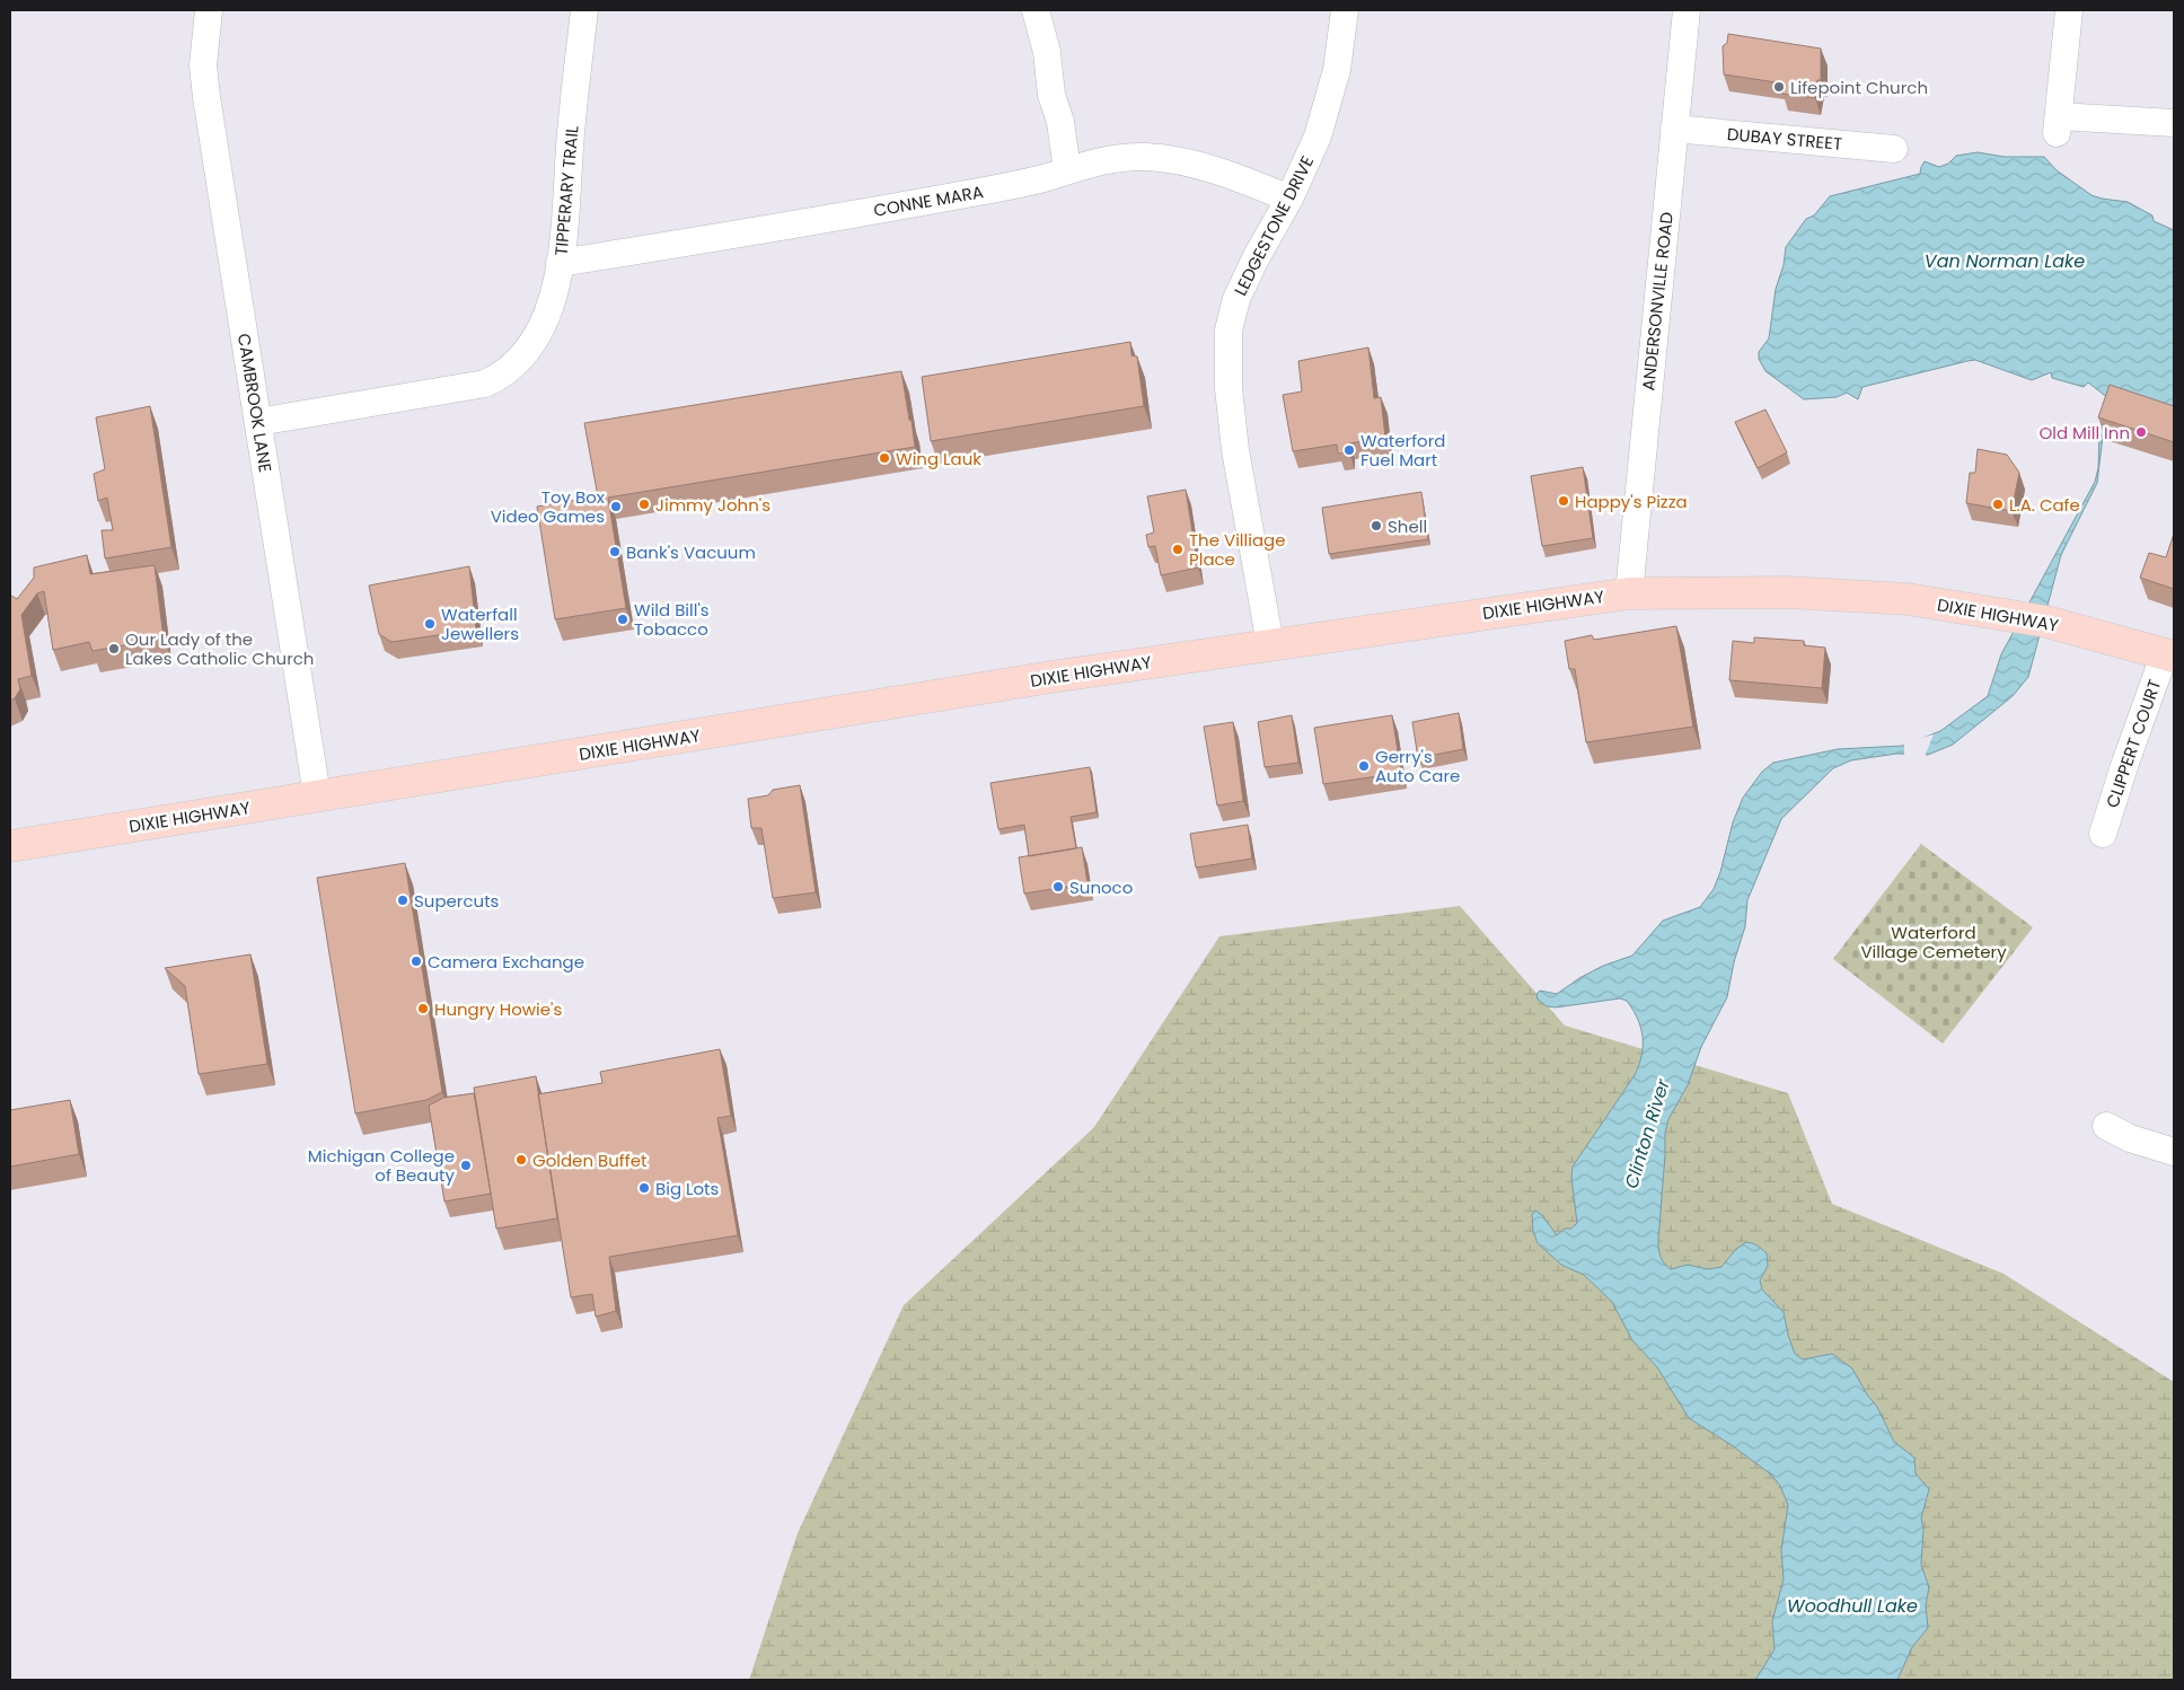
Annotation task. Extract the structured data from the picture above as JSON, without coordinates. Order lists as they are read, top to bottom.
{
  "streets": {
    "main road": ["DIXIE HIGHWAY"],
    "street": [
      "DUBAY STREET",
      "TIPPERARY TRAIL",
      "CONNE MARA",
      "LEDGESTONE DRIVE",
      "ANDERSONVILLE ROAD",
      "CAMBROOK LANE",
      "CLIPPERT COURT"
    ]
  },
  "crossings": [
    ["DUBAY STREET", "ANDERSONVILLE ROAD"],
    ["TIPPERARY TRAIL", "CONNE MARA"],
    ["TIPPERARY TRAIL", "CAMBROOK LANE"],
    ["CONNE MARA", "LEDGESTONE DRIVE"],
    ["LEDGESTONE DRIVE", "DIXIE HIGHWAY"],
    ["ANDERSONVILLE ROAD", "DIXIE HIGHWAY"],
    ["CAMBROOK LANE", "DIXIE HIGHWAY"],
    ["DIXIE HIGHWAY", "CLIPPERT COURT"]
  ],
  "water": ["Van Norman Lake", "Clinton River", "Woodhull Lake"],
  "parks": ["Waterford Village Cemetery"],
  "places": [
    "Lifepoint Church",
    "Old Mill Inn",
    "Waterford Fuel Mart",
    "Wing Lauk",
    "Happy's Pizza",
    "Jimmy John's",
    "L.A. Cafe",
    "Toy Box Video Games",
    "Shell",
    "The Villiage Place",
    "Bank's Vacuum",
    "Wild Bill's Tobacco",
    "Waterfall Jewellers",
    "Our Lady of the Lakes Catholic Church",
    "Gerry's Auto Care",
    "Sunoco",
    "Supercuts",
    "Camera Exchange",
    "Hungry Howie's",
    "Golden Buffet",
    "Michigan College of Beauty",
    "Big Lots"
  ]
}
